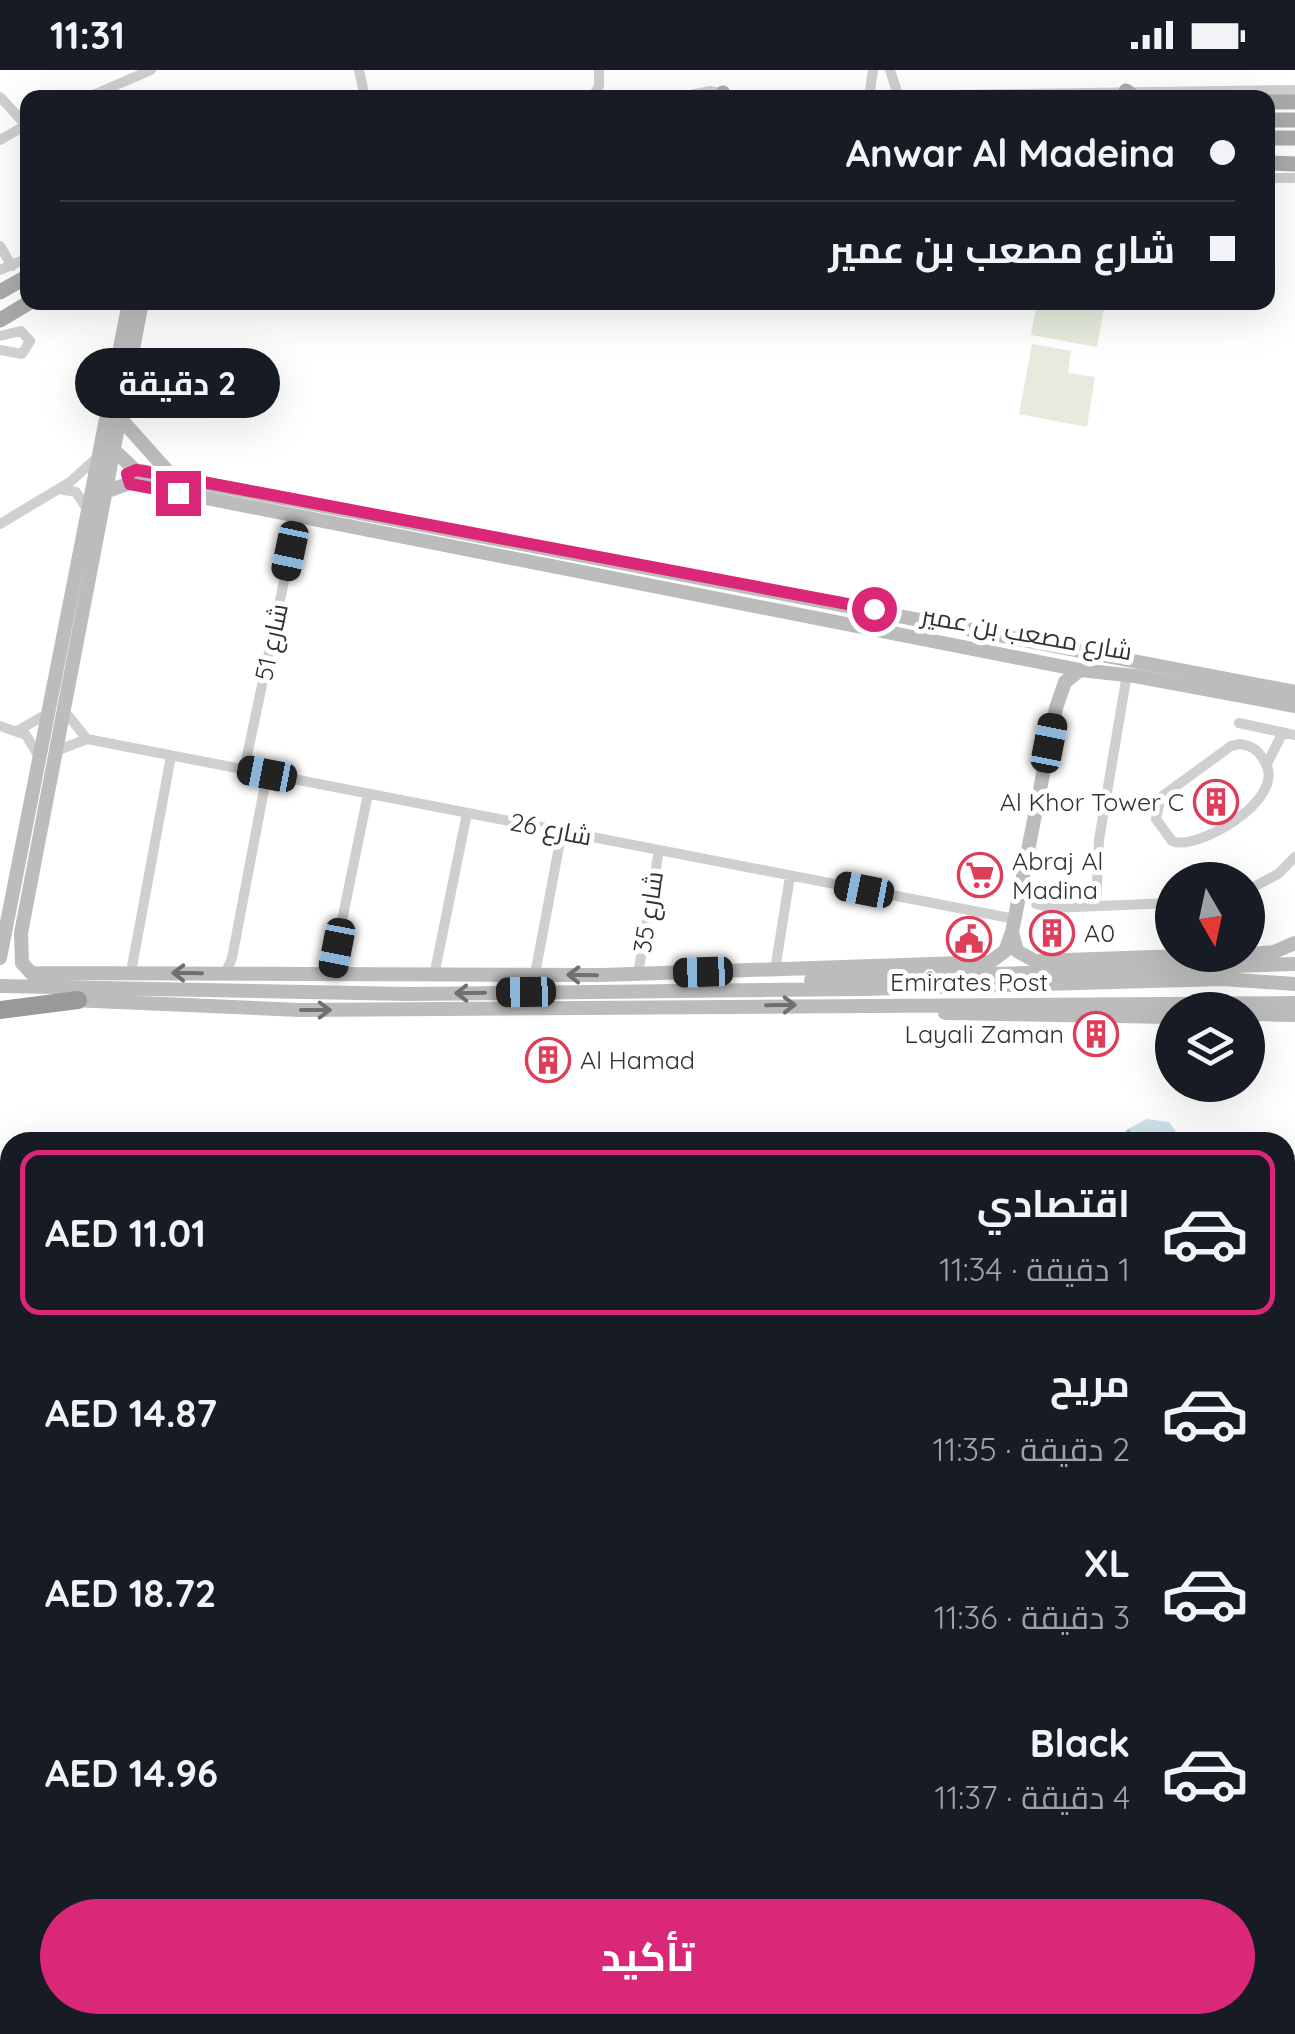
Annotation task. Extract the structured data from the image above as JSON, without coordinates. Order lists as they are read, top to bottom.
{
  "streets": {
    "street": [
      "شارع مصعب بن عمير",
      "شارع 51",
      "شارع 26",
      "شارع 35"
    ]
  },
  "crossings": [
    ["شارع مصعب بن عمير", "شارع 51"],
    ["شارع 51", "شارع 26"],
    ["شارع 26", "شارع 35"]
  ],
  "places": {
    "building": [
      "Al Khor Tower C",
      "A0",
      "Layali Zaman",
      "Al Hamad"
    ],
    "supermarket": ["Abraj Al Madina"],
    "public building": ["Emirates Post"]
  },
  "north": "bottom",
  "page": {
    "status": "11:31",
    "banner": ["Anwar Al Madeina", "شارع مصعب بن عمير"],
    "bubble": "2 دقيقة",
    "list": [
      {
        "name": "اقتصادي",
        "note": "1 دقيقة · 11:34",
        "value": "AED 11.01"
      },
      {
        "name": "مريح",
        "note": "2 دقيقة · 11:35",
        "value": "AED 14.87"
      },
      {
        "name": "XL",
        "note": "3 دقيقة · 11:36",
        "value": "AED 18.72"
      },
      {
        "name": "Black",
        "note": "4 دقيقة · 11:37",
        "value": "AED 14.96"
      }
    ],
    "buttons": "تأكيد"
  }
}
